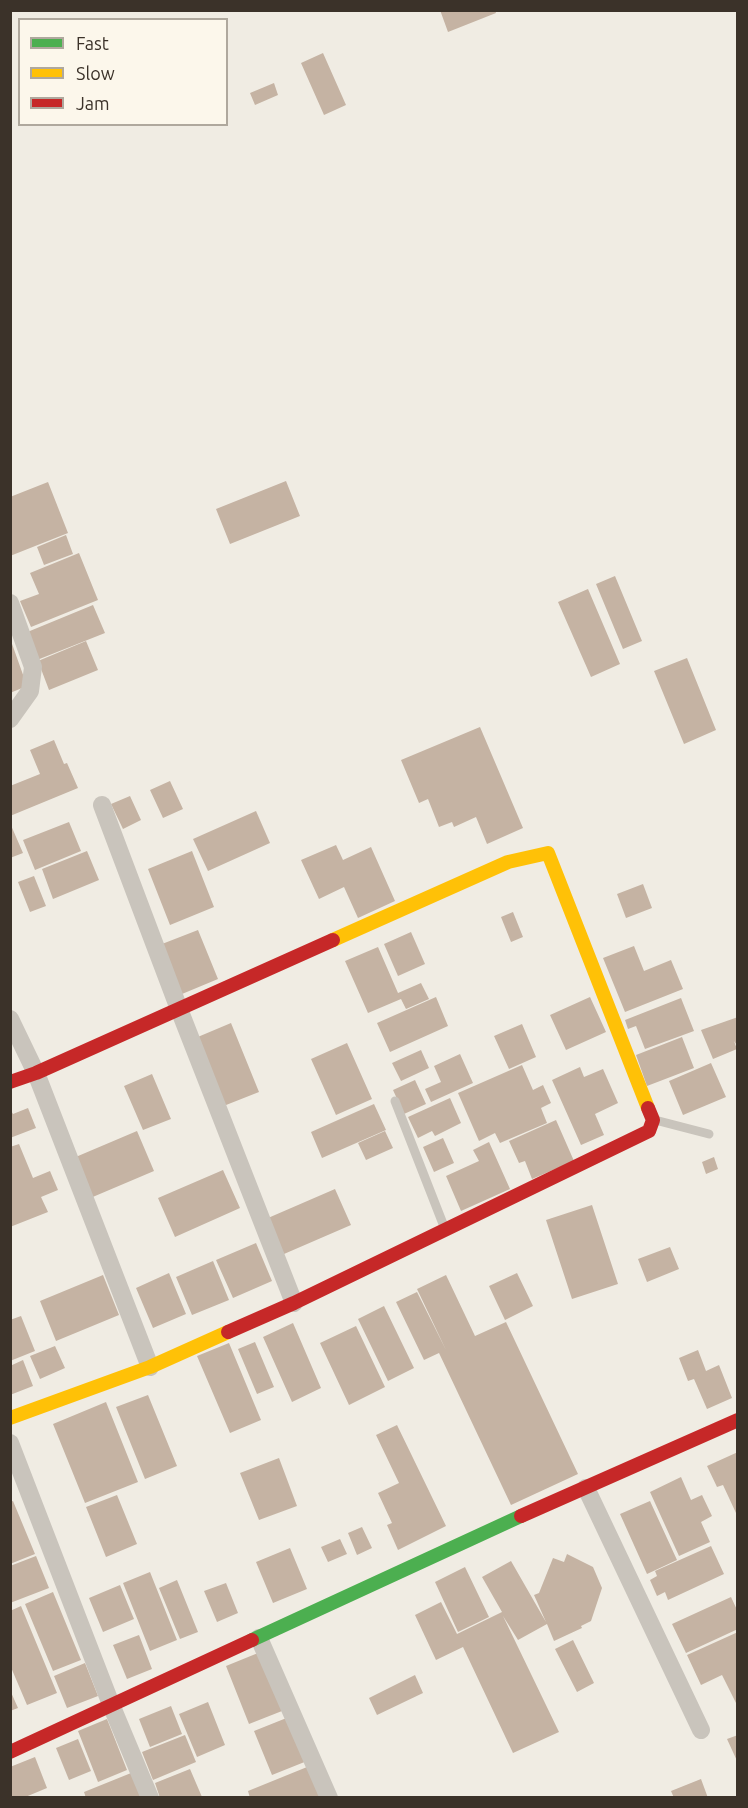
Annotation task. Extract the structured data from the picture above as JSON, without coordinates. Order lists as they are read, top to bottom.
{
  "legend": ["Fast", "Slow", "Jam"]
}
